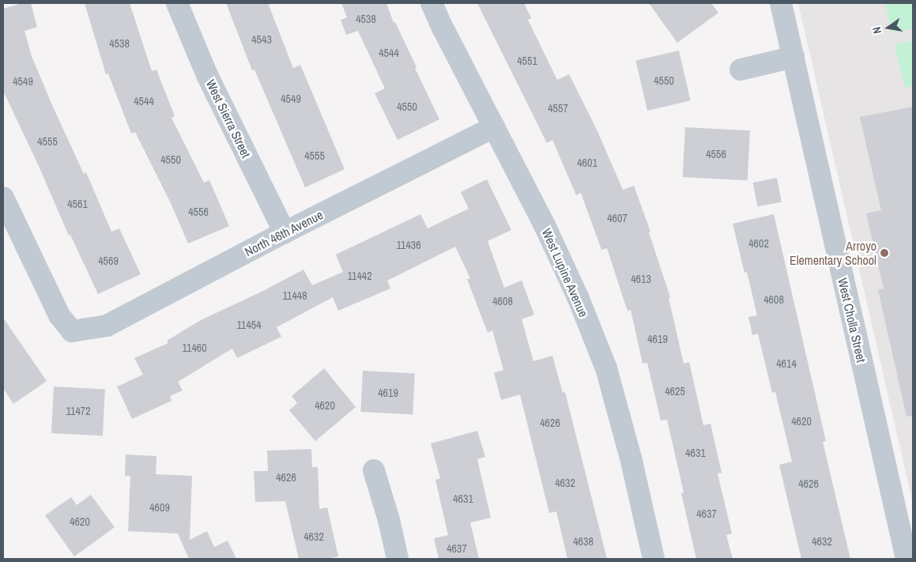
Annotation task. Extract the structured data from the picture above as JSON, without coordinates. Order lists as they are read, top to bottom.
{
  "streets": {
    "street": [
      "West Sierra Street",
      "North 46th Avenue",
      "West Lupine Avenue",
      "West Cholla Street"
    ]
  },
  "crossings": [
    ["West Sierra Street", "North 46th Avenue"],
    ["North 46th Avenue", "West Lupine Avenue"]
  ],
  "places": ["Arroyo Elementary School"],
  "house_numbers": [
    "4538",
    "4543",
    "4538",
    "4544",
    "4551",
    "4550",
    "4549",
    "4549",
    "4544",
    "4550",
    "4557",
    "4555",
    "4556",
    "4555",
    "4550",
    "4601",
    "4561",
    "4556",
    "4607",
    "4602",
    "11436",
    "4569",
    "11442",
    "4613",
    "11448",
    "4608",
    "4608",
    "11454",
    "4619",
    "11460",
    "4614",
    "4625",
    "4619",
    "4620",
    "11472",
    "4620",
    "4626",
    "4631",
    "4626",
    "4632",
    "4626",
    "4631",
    "4609",
    "4637",
    "4620",
    "4632",
    "4638",
    "4632",
    "4637"
  ],
  "north": "left"
}
